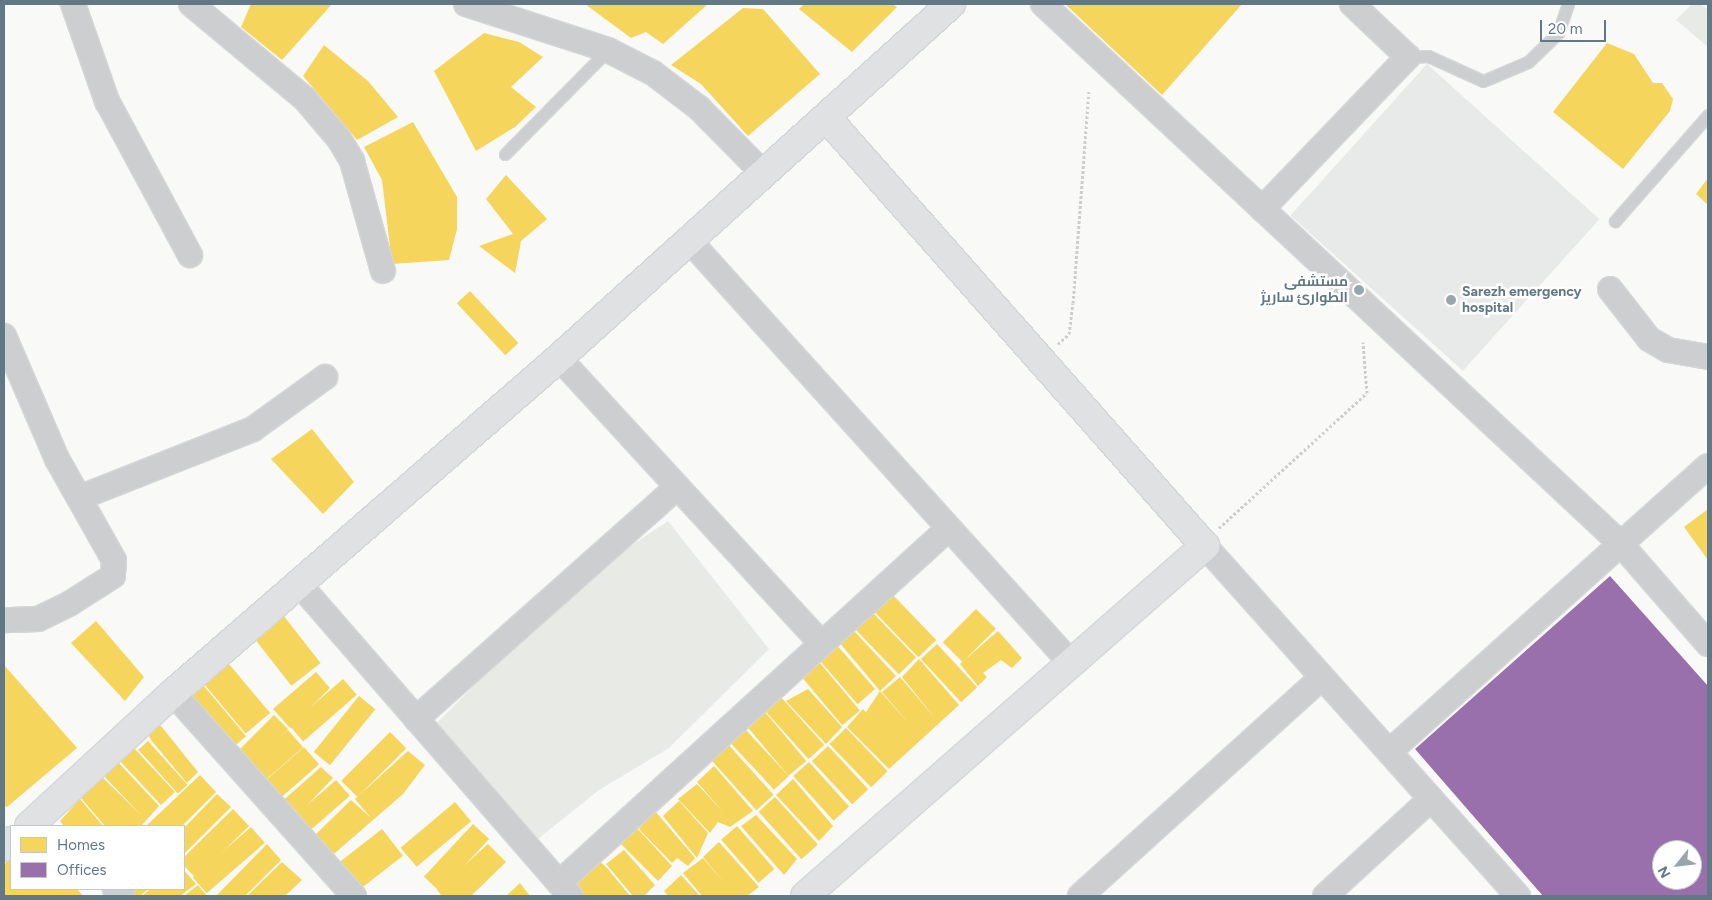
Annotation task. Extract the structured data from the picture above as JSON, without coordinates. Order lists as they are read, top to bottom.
{
  "places": ["مستشفى الطوارئ ساريژ", "Sarezh emergency hospital"],
  "legend": ["Homes", "Offices"],
  "scale_bar": "20 m",
  "north": "bottom left"
}
